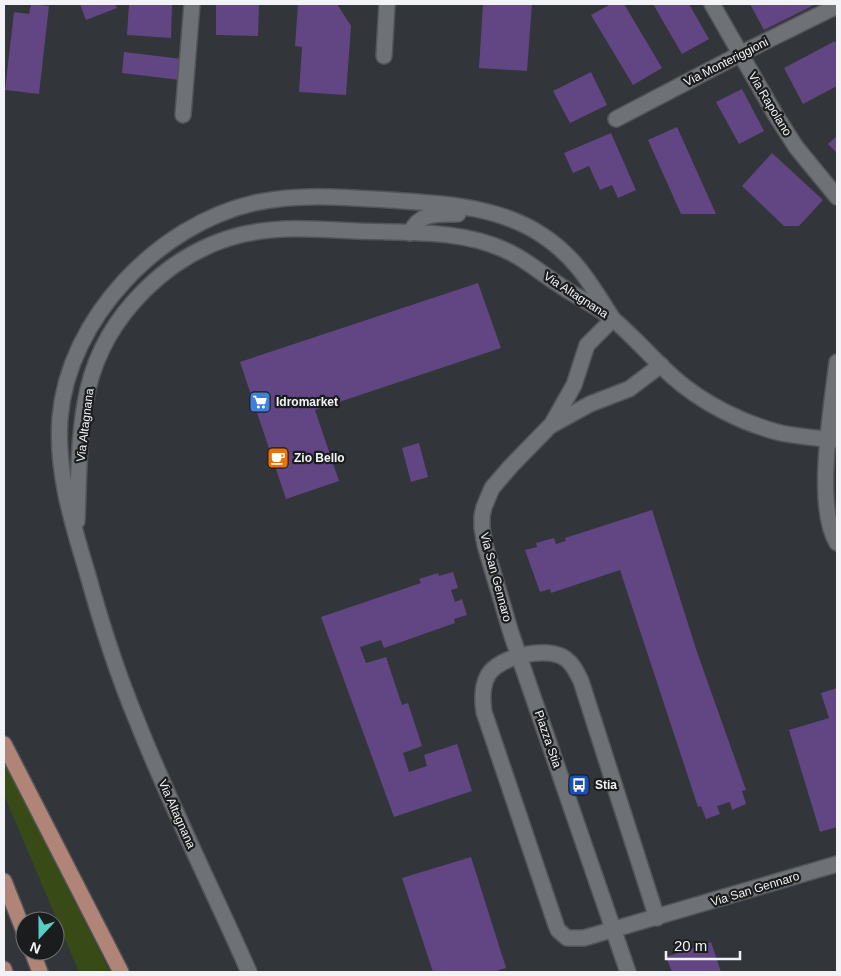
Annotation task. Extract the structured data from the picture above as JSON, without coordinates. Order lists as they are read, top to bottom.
{
  "streets": {
    "street": [
      "Via Monteriggioni",
      "Via Rapolano",
      "Via Altagnana",
      "Via San Gennaro",
      "Piazza Stia"
    ]
  },
  "crossings": [
    ["Via Monteriggioni", "Via Rapolano"],
    ["Via Altagnana", "Via San Gennaro"],
    ["Via San Gennaro", "Piazza Stia"]
  ],
  "places": {
    "supermarket": ["Idromarket"],
    "cafe": ["Zio Bello"],
    "bus stop": ["Stia"]
  },
  "scale_bar": "20 m",
  "north": "bottom"
}
